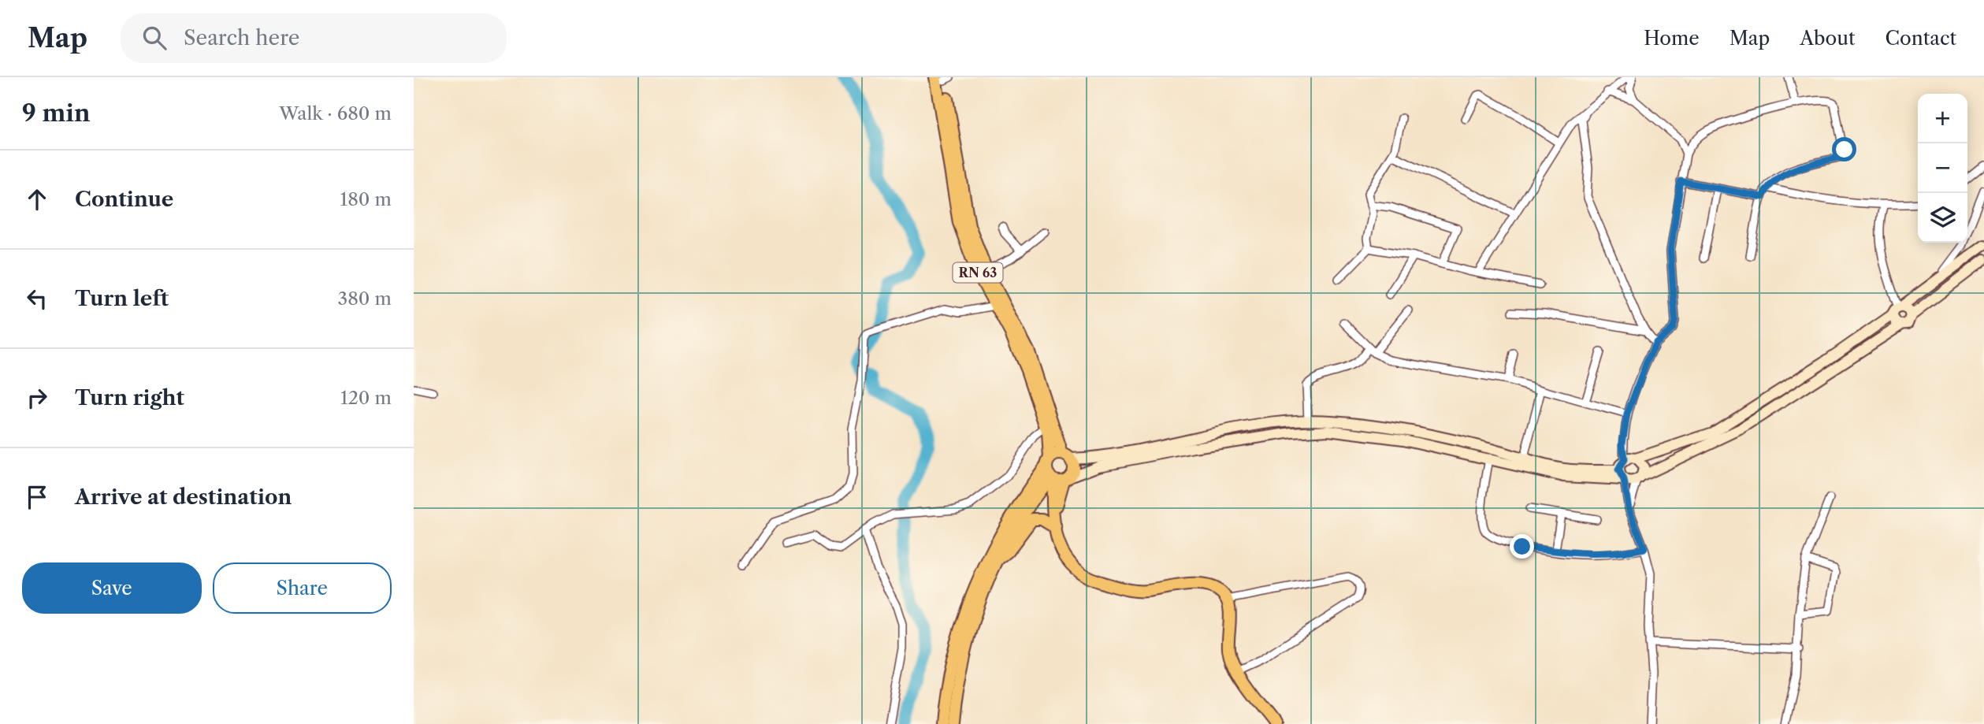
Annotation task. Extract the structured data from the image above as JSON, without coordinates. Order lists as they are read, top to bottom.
{
  "streets": {
    "main road": ["RN 63"]
  },
  "page": {
    "header": "Map",
    "search": "Search here",
    "nav": [
      "Home",
      "Map",
      "About",
      "Contact"
    ],
    "heading": ["9 min", "Walk · 680 m"],
    "map_buttons": ["+", "−"],
    "list": [
      ["Continue", "180 m"],
      ["Turn left", "380 m"],
      ["Turn right", "120 m"],
      "Arrive at destination"
    ],
    "buttons": ["Save", "Share"]
  }
}
